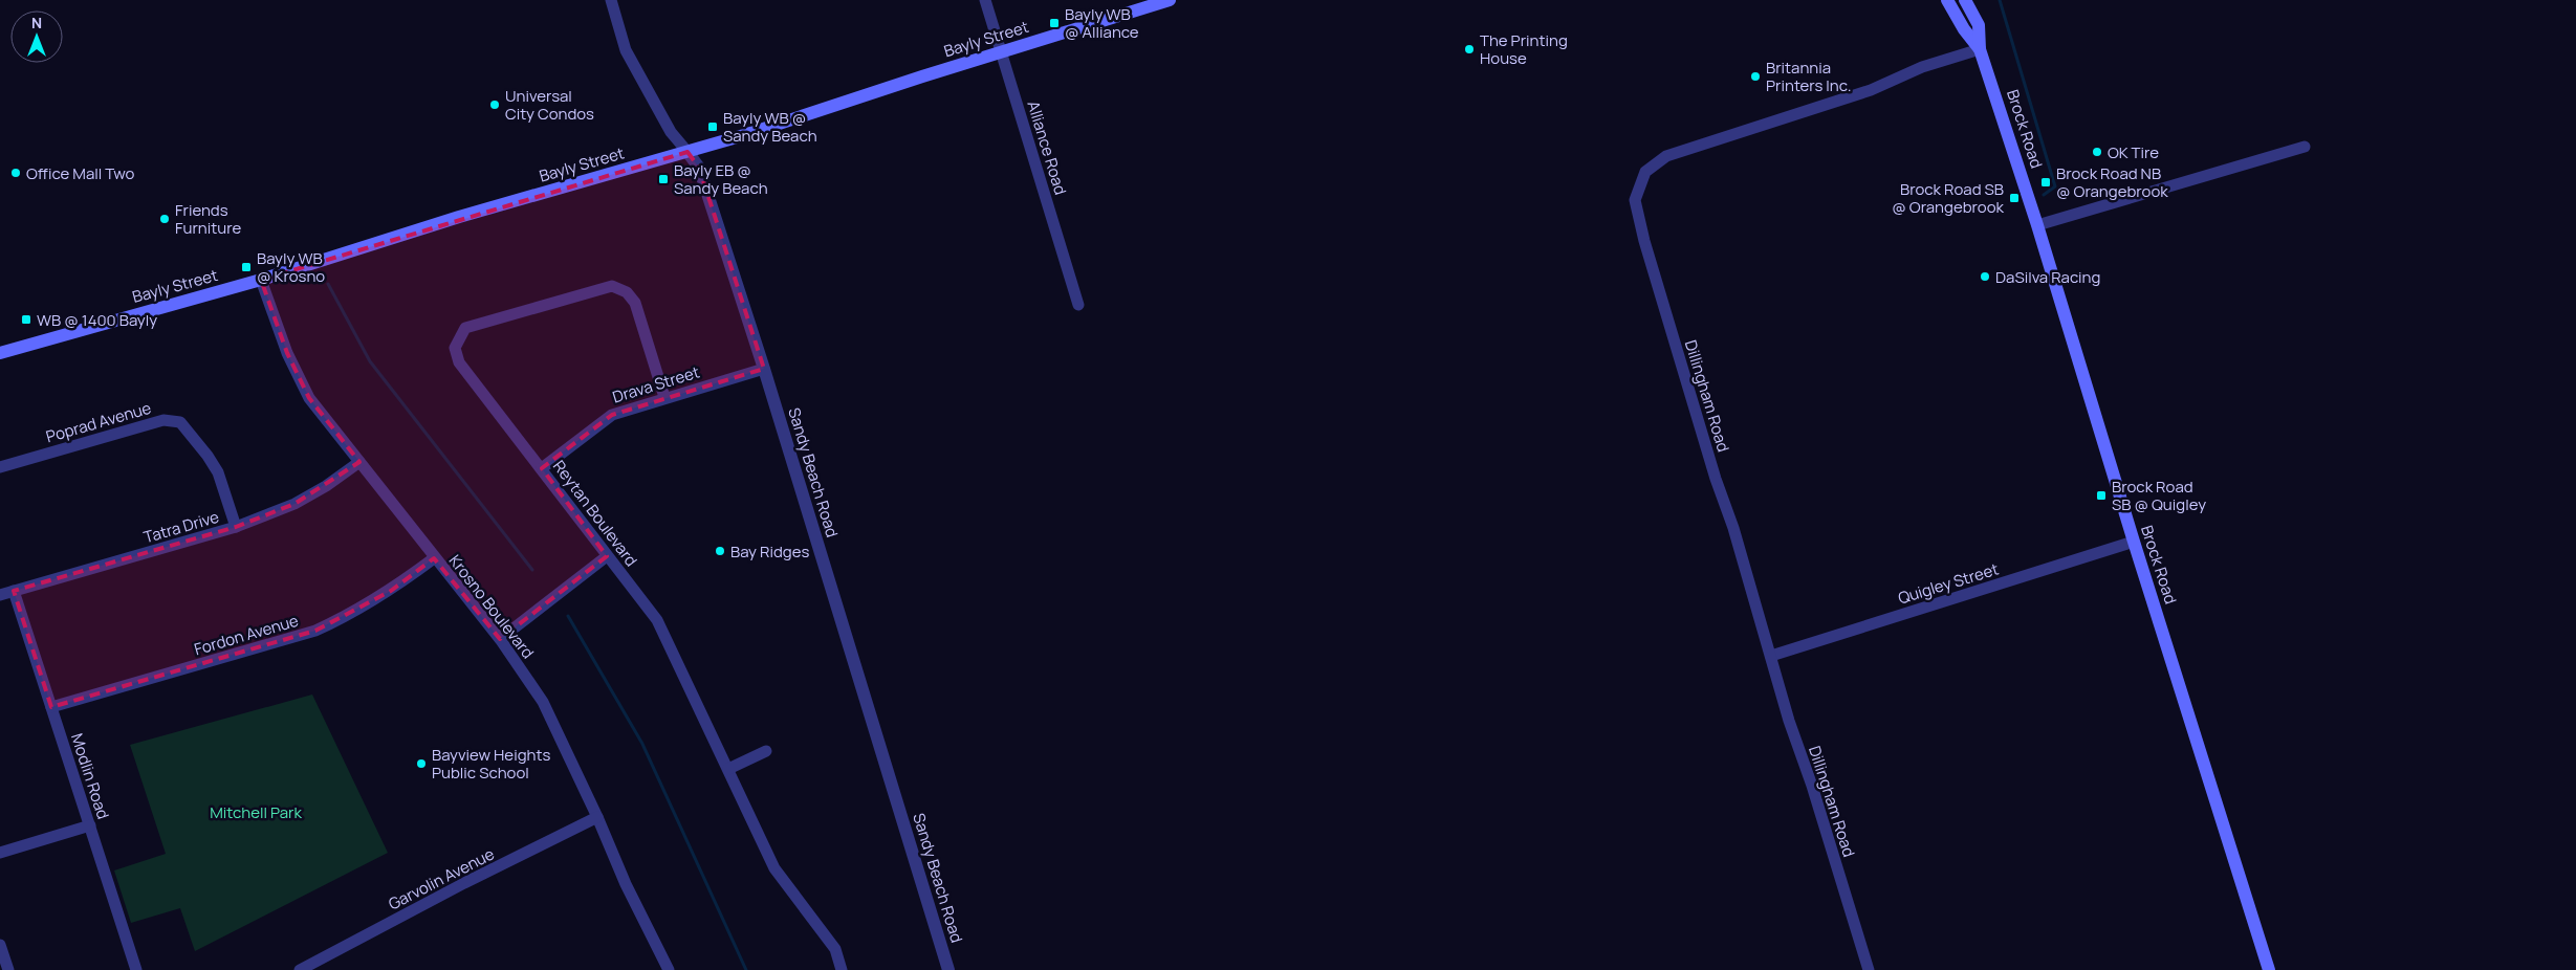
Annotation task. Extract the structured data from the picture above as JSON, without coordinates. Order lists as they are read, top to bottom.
{
  "streets": {
    "main road": ["Bayly Street", "Brock Road"],
    "street": [
      "Alliance Road",
      "Drava Street",
      "Dillingham Road",
      "Poprad Avenue",
      "Sandy Beach Road",
      "Reytan Boulevard",
      "Tatra Drive",
      "Quigley Street",
      "Krosno Boulevard",
      "Fordon Avenue",
      "Modlin Road",
      "Garvolin Avenue"
    ]
  },
  "crossings": [
    ["Bayly Street", "Alliance Road"],
    ["Bayly Street", "Sandy Beach Road"],
    ["Bayly Street", "Krosno Boulevard"],
    ["Brock Road", "Dillingham Road"],
    ["Brock Road", "Quigley Street"],
    ["Drava Street", "Sandy Beach Road"],
    ["Drava Street", "Reytan Boulevard"],
    ["Dillingham Road", "Quigley Street"],
    ["Poprad Avenue", "Tatra Drive"],
    ["Tatra Drive", "Krosno Boulevard"],
    ["Tatra Drive", "Modlin Road"],
    ["Krosno Boulevard", "Fordon Avenue"],
    ["Krosno Boulevard", "Garvolin Avenue"],
    ["Fordon Avenue", "Modlin Road"]
  ],
  "parks": ["Mitchell Park"],
  "places": {
    "transit": [
      "Bayly WB @ Alliance",
      "Bayly WB @ Sandy Beach",
      "Bayly EB @ Sandy Beach",
      "Brock Road NB @ Orangebrook",
      "Brock Road SB @ Orangebrook",
      "Bayly WB @ Krosno",
      "WB @ 1400 Bayly",
      "Brock Road SB @ Quigley"
    ],
    "other": [
      "The Printing House",
      "Britannia Printers Inc.",
      "Universal City Condos",
      "OK Tire",
      "Office Mall Two",
      "Friends Furniture",
      "DaSilva Racing",
      "Bay Ridges",
      "Bayview Heights Public School"
    ]
  },
  "north": "top"
}
